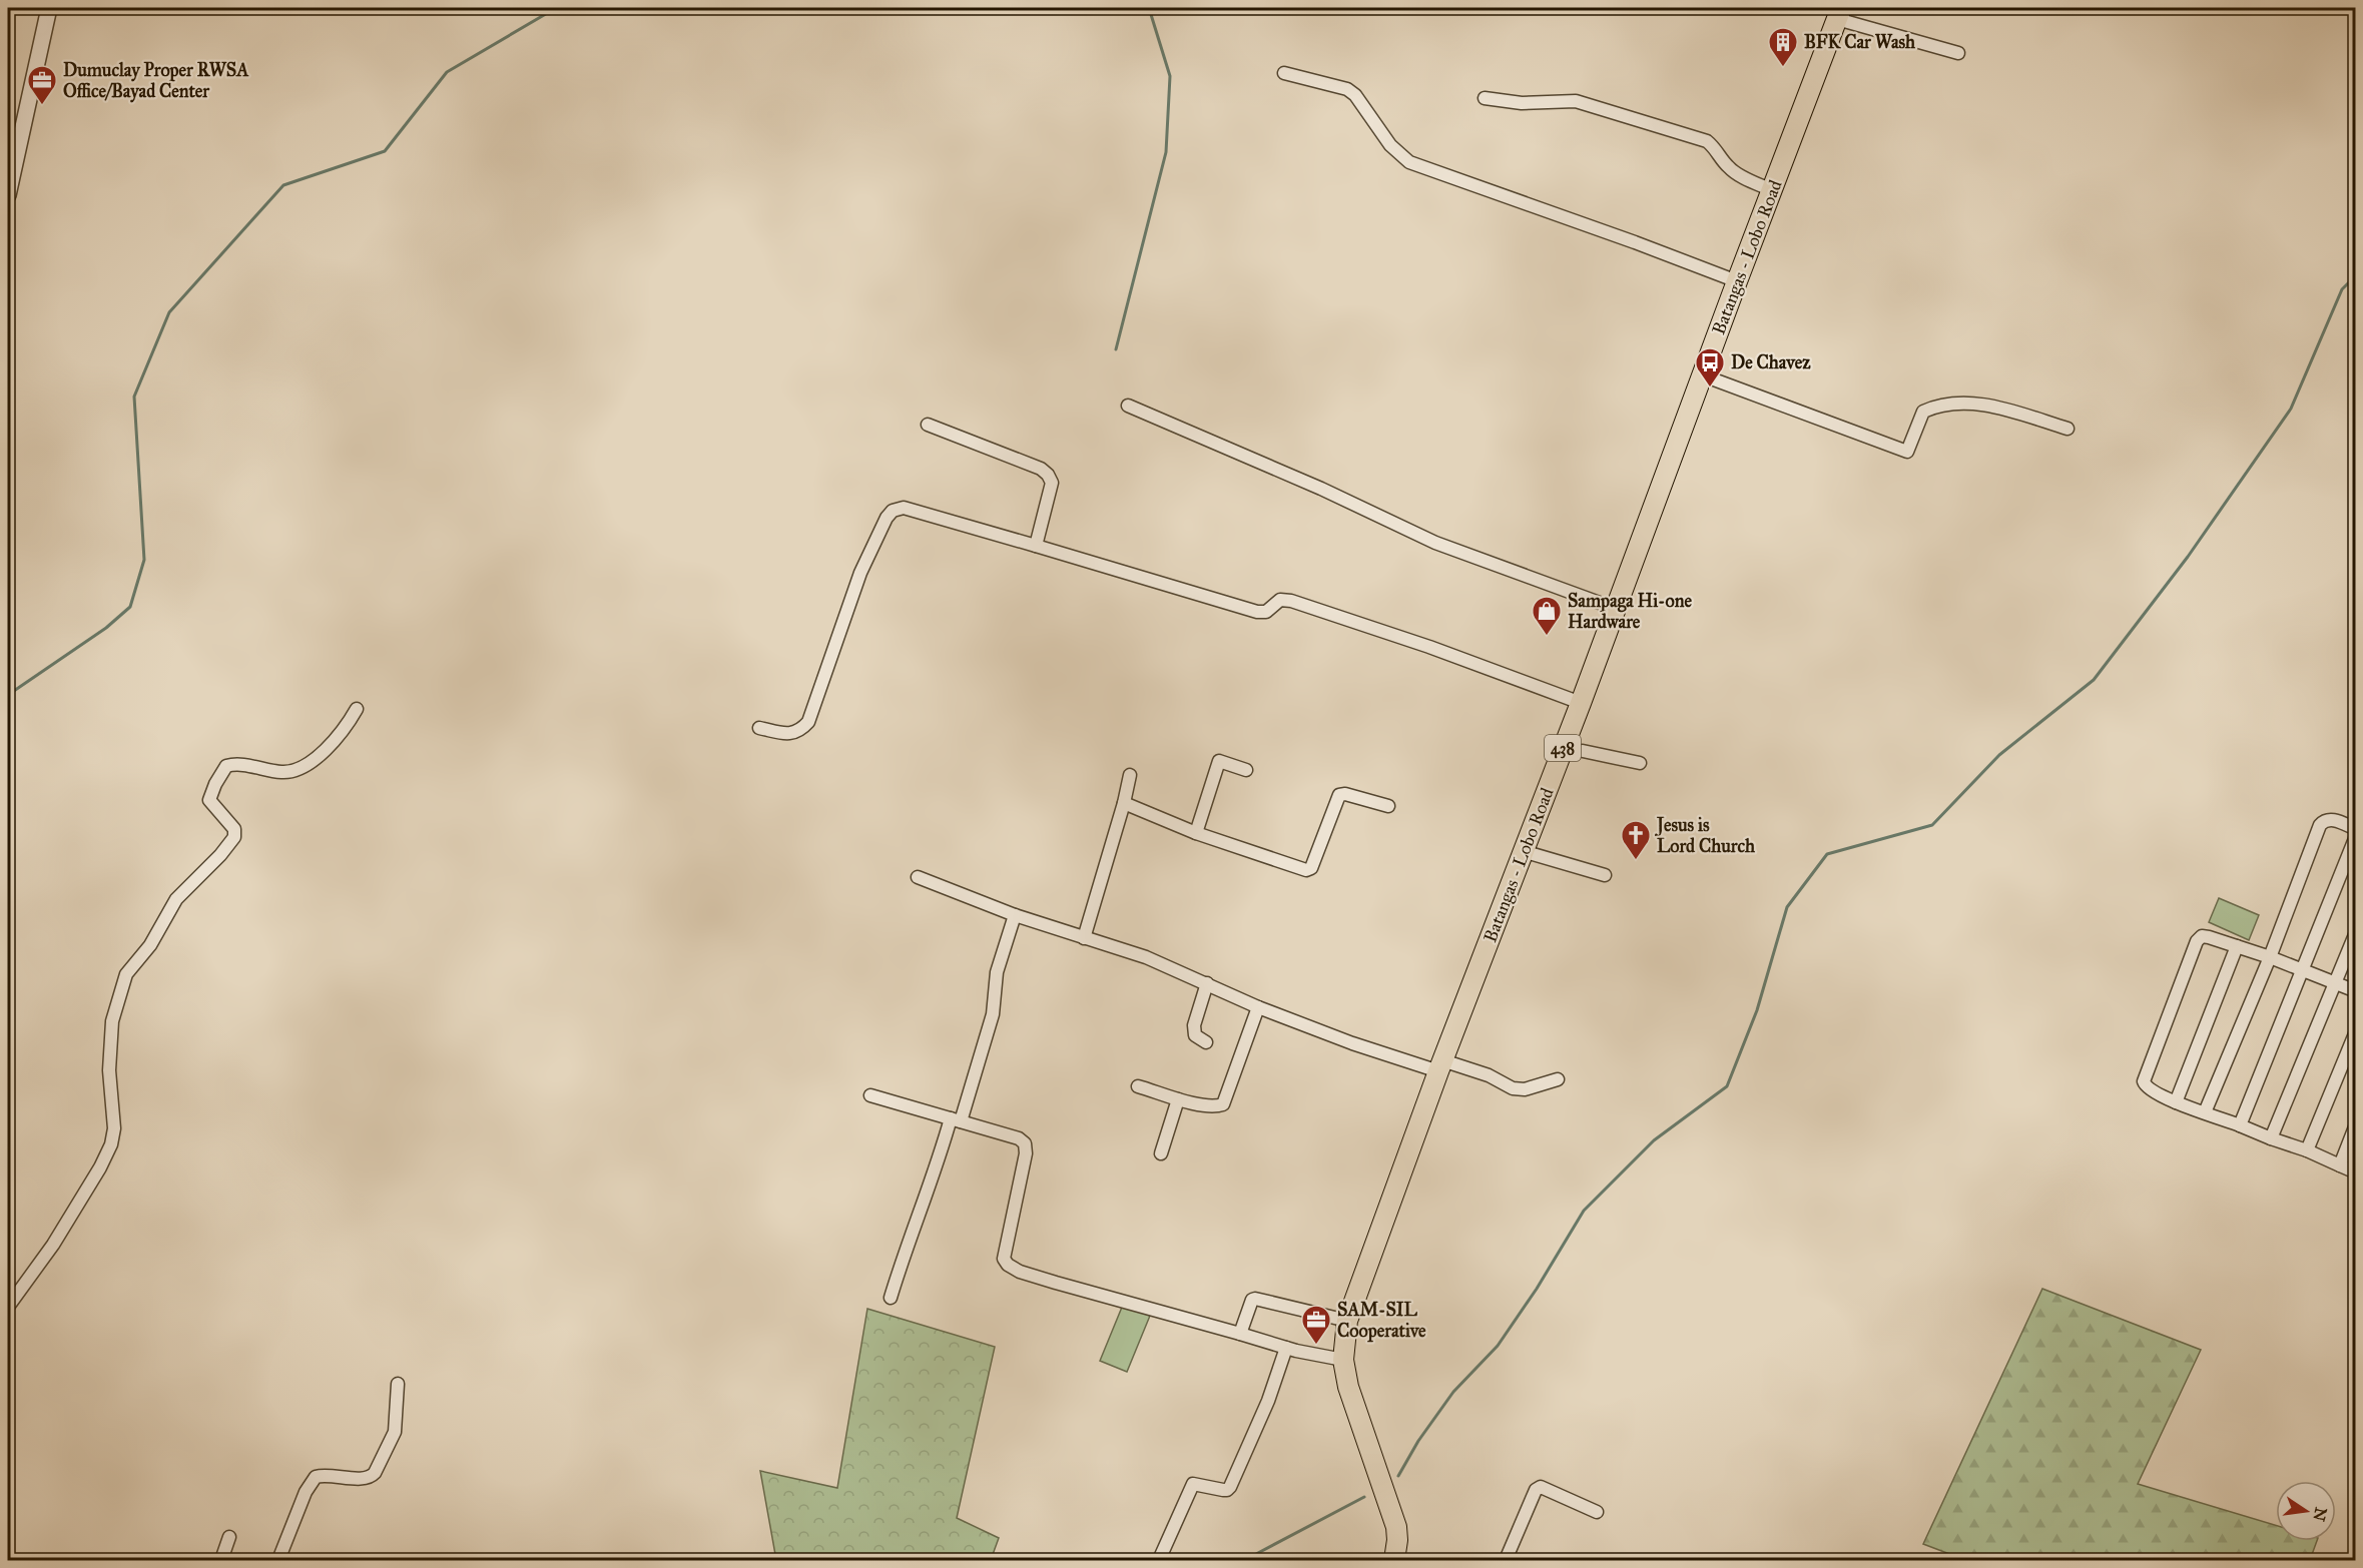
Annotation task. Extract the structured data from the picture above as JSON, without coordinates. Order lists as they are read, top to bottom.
{
  "streets": {
    "main road": ["Batangas - Lobo Road", "438"]
  },
  "places": {
    "building": ["BFK Car Wash"],
    "office": ["Dumuclay Proper RWSA Office/Bayad Center", "SAM-SIL Cooperative"],
    "bus stop": ["De Chavez"],
    "shop": ["Sampaga Hi-one Hardware"],
    "church": ["Jesus is Lord Church"]
  },
  "north": "right"
}
